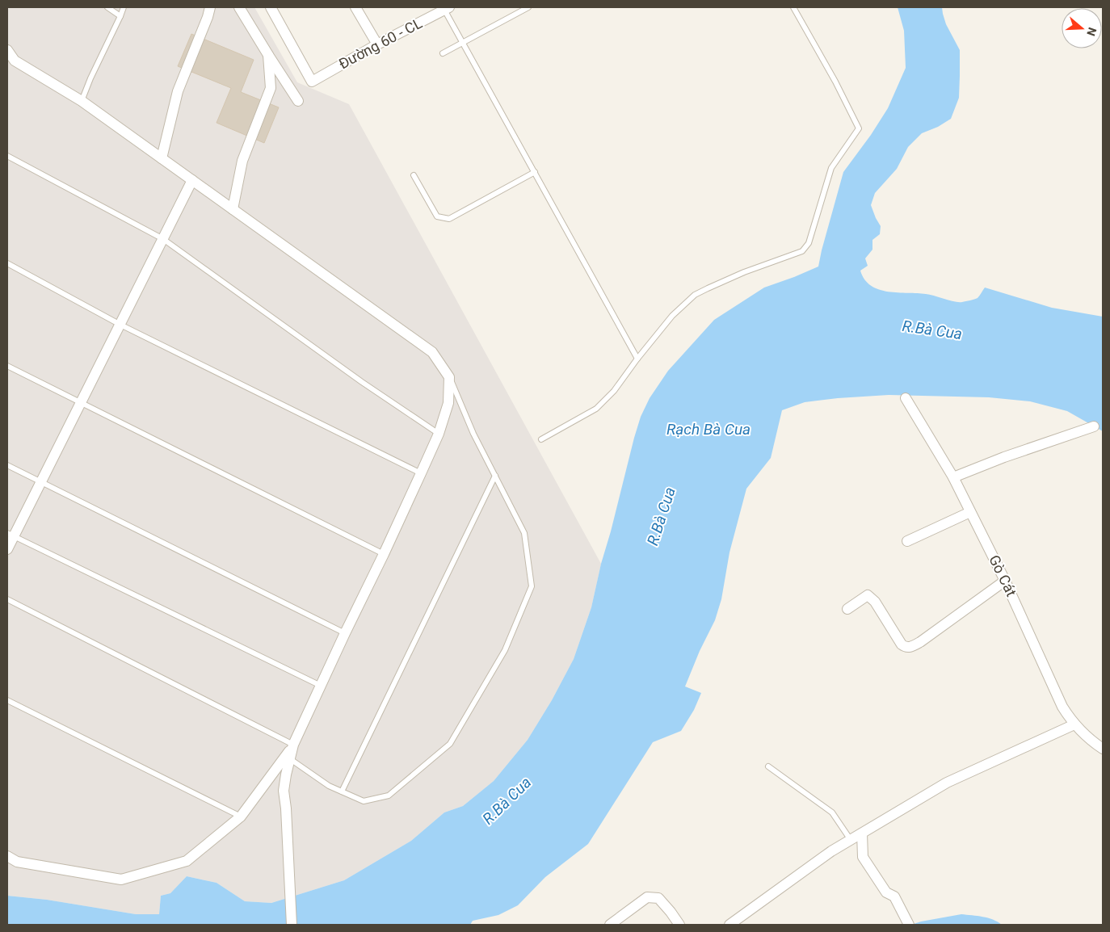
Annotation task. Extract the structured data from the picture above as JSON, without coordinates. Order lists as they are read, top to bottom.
{
  "streets": {
    "street": ["Đường 60 - CL", "Gò Cát"]
  },
  "water": ["R.Bà Cua", "Rạch Bà Cua"],
  "north": "right"
}
